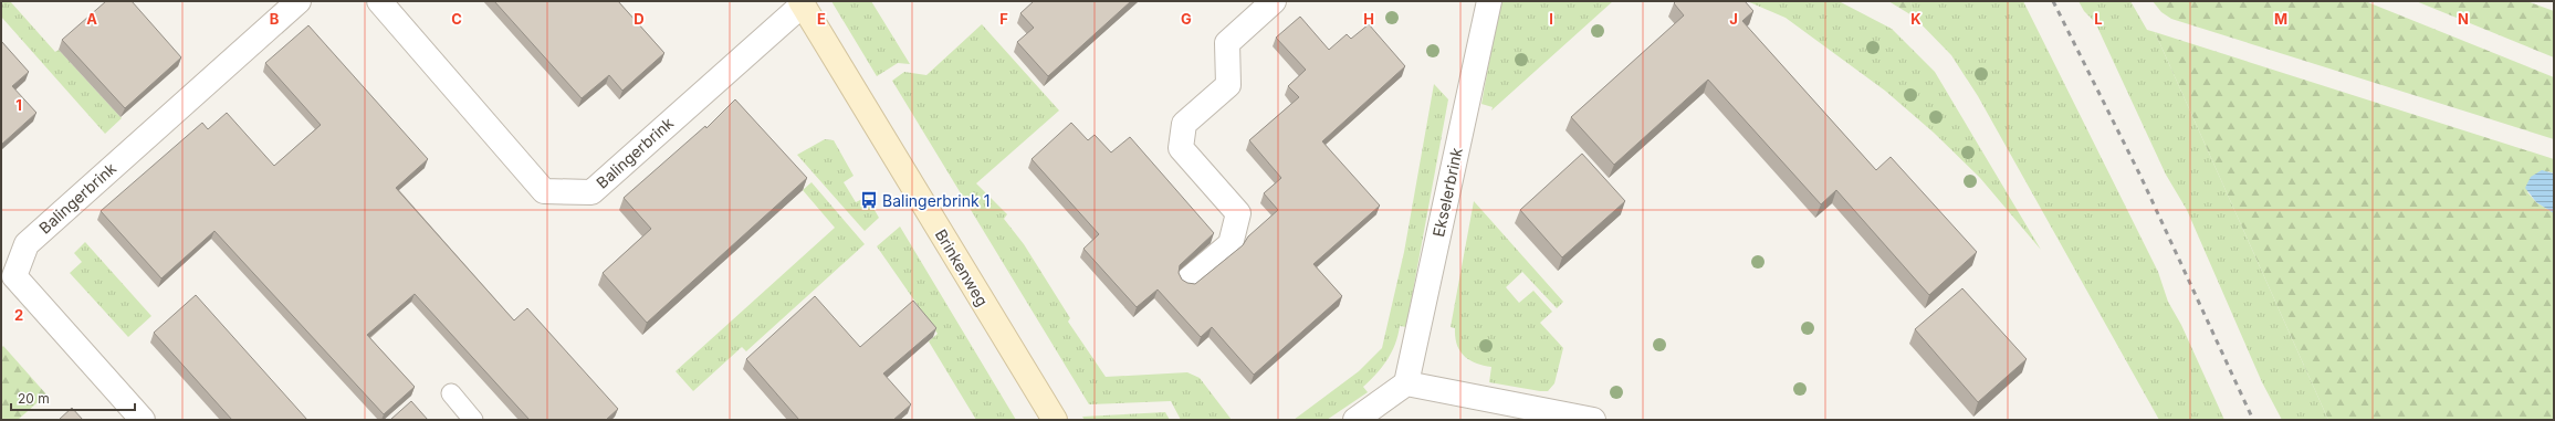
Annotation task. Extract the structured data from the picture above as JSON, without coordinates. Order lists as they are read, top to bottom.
{
  "streets": {
    "street": ["Balingerbrink", "Ekselerbrink", "Brinkenweg"]
  },
  "crossings": [
    ["Balingerbrink", "Brinkenweg"]
  ],
  "places": {
    "bus stop": ["Balingerbrink 1"]
  },
  "scale_bar": "20 m",
  "grid": {
    "columns": [
      "A",
      "B",
      "C",
      "D",
      "E",
      "F",
      "G",
      "H",
      "I",
      "J",
      "K",
      "L",
      "M",
      "N"
    ],
    "rows": ["1", "2"]
  }
}
